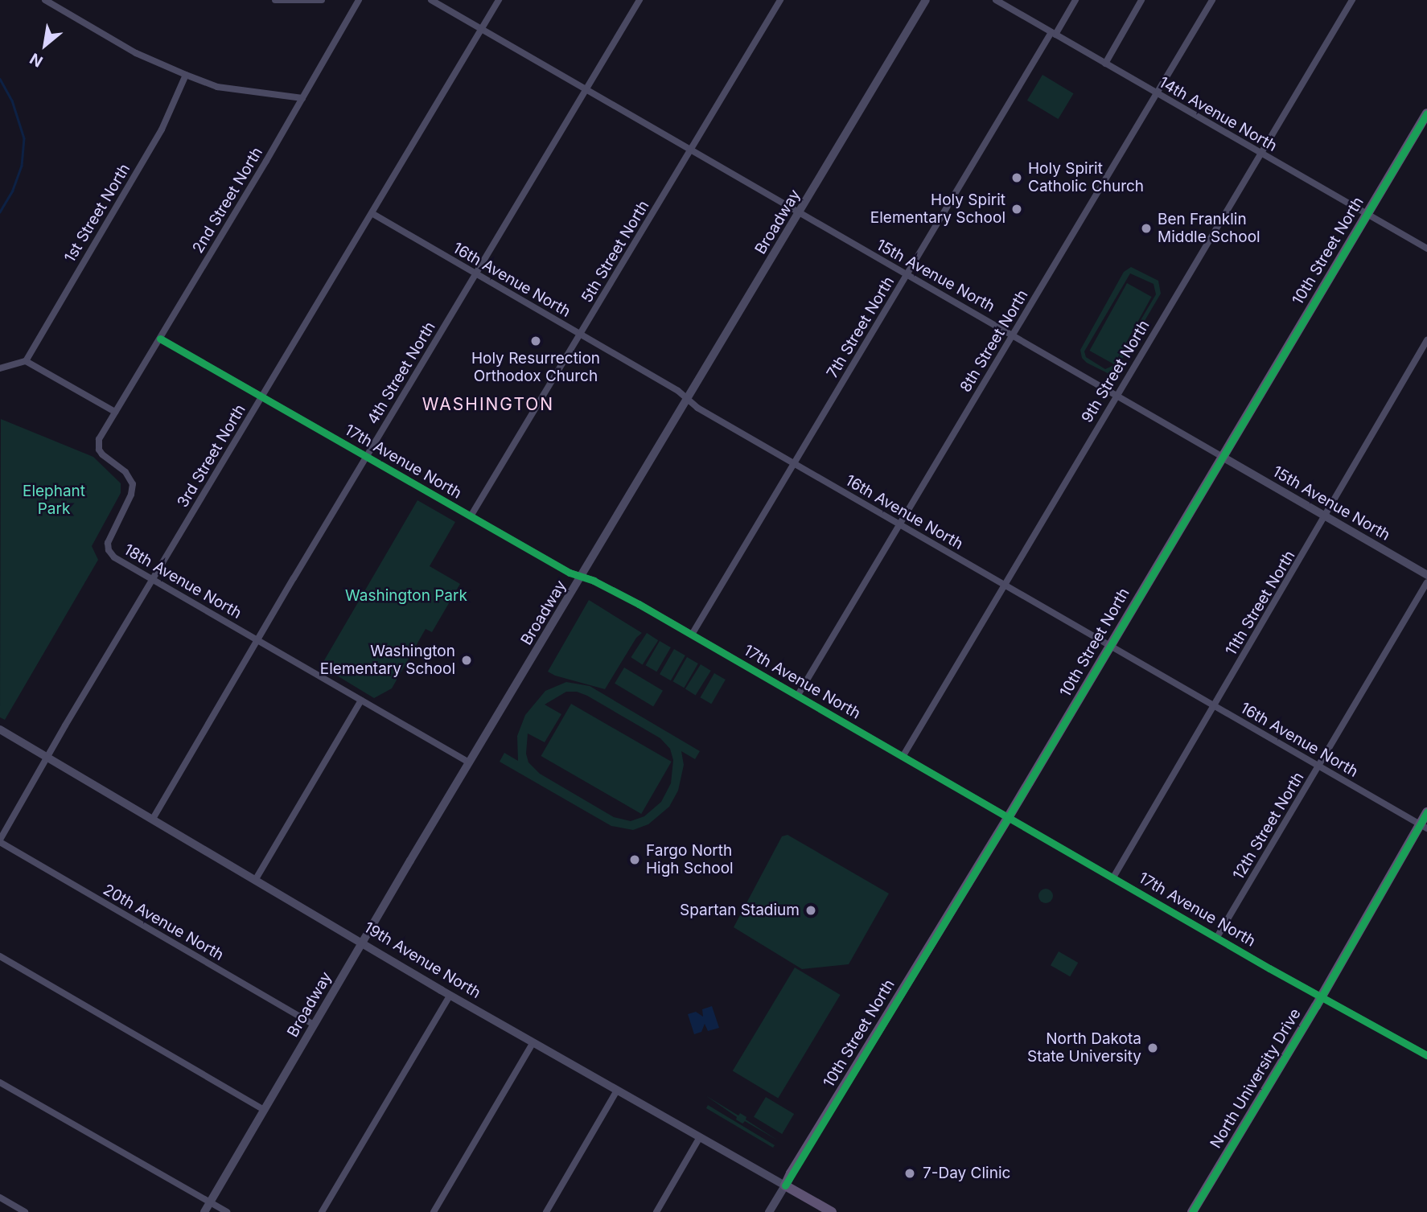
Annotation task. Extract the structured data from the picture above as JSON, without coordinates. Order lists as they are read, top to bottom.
{
  "streets": {
    "main road": ["10th Street North", "19th Avenue North", "North University Drive"],
    "street": [
      "14th Avenue North",
      "2nd Street North",
      "1st Street North",
      "Broadway",
      "5th Street North",
      "15th Avenue North",
      "16th Avenue North",
      "7th Street North",
      "8th Street North",
      "9th Street North",
      "4th Street North",
      "3rd Street North",
      "17th Avenue North",
      "18th Avenue North",
      "11th Street North",
      "12th Street North",
      "20th Avenue North"
    ]
  },
  "crossings": [
    ["14th Avenue North", "10th Street North"],
    ["14th Avenue North", "7th Street North"],
    ["14th Avenue North", "8th Street North"],
    ["14th Avenue North", "9th Street North"],
    ["2nd Street North", "17th Avenue North"],
    ["2nd Street North", "18th Avenue North"],
    ["Broadway", "15th Avenue North"],
    ["Broadway", "16th Avenue North"],
    ["Broadway", "17th Avenue North"],
    ["Broadway", "18th Avenue North"],
    ["Broadway", "20th Avenue North"],
    ["Broadway", "19th Avenue North"],
    ["10th Street North", "15th Avenue North"],
    ["10th Street North", "16th Avenue North"],
    ["10th Street North", "17th Avenue North"],
    ["10th Street North", "19th Avenue North"],
    ["5th Street North", "15th Avenue North"],
    ["5th Street North", "16th Avenue North"],
    ["5th Street North", "17th Avenue North"],
    ["15th Avenue North", "7th Street North"],
    ["15th Avenue North", "8th Street North"],
    ["15th Avenue North", "9th Street North"],
    ["15th Avenue North", "4th Street North"],
    ["15th Avenue North", "3rd Street North"],
    ["15th Avenue North", "11th Street North"],
    ["16th Avenue North", "7th Street North"],
    ["16th Avenue North", "8th Street North"],
    ["16th Avenue North", "9th Street North"],
    ["16th Avenue North", "4th Street North"],
    ["16th Avenue North", "3rd Street North"],
    ["16th Avenue North", "11th Street North"],
    ["16th Avenue North", "12th Street North"],
    ["16th Avenue North", "North University Drive"],
    ["7th Street North", "17th Avenue North"],
    ["8th Street North", "17th Avenue North"],
    ["9th Street North", "17th Avenue North"],
    ["4th Street North", "17th Avenue North"],
    ["4th Street North", "18th Avenue North"],
    ["4th Street North", "19th Avenue North"],
    ["3rd Street North", "17th Avenue North"],
    ["3rd Street North", "18th Avenue North"],
    ["3rd Street North", "20th Avenue North"],
    ["3rd Street North", "19th Avenue North"],
    ["17th Avenue North", "11th Street North"],
    ["17th Avenue North", "12th Street North"],
    ["17th Avenue North", "North University Drive"]
  ],
  "districts": ["WASHINGTON"],
  "parks": ["Elephant Park", "Washington Park"],
  "places": [
    "Holy Spirit Catholic Church",
    "Holy Spirit Elementary School",
    "Ben Franklin Middle School",
    "Holy Resurrection Orthodox Church",
    "Washington Elementary School",
    "Fargo North High School",
    "Spartan Stadium",
    "North Dakota State University",
    "7-Day Clinic"
  ],
  "north": "bottom left"
}
